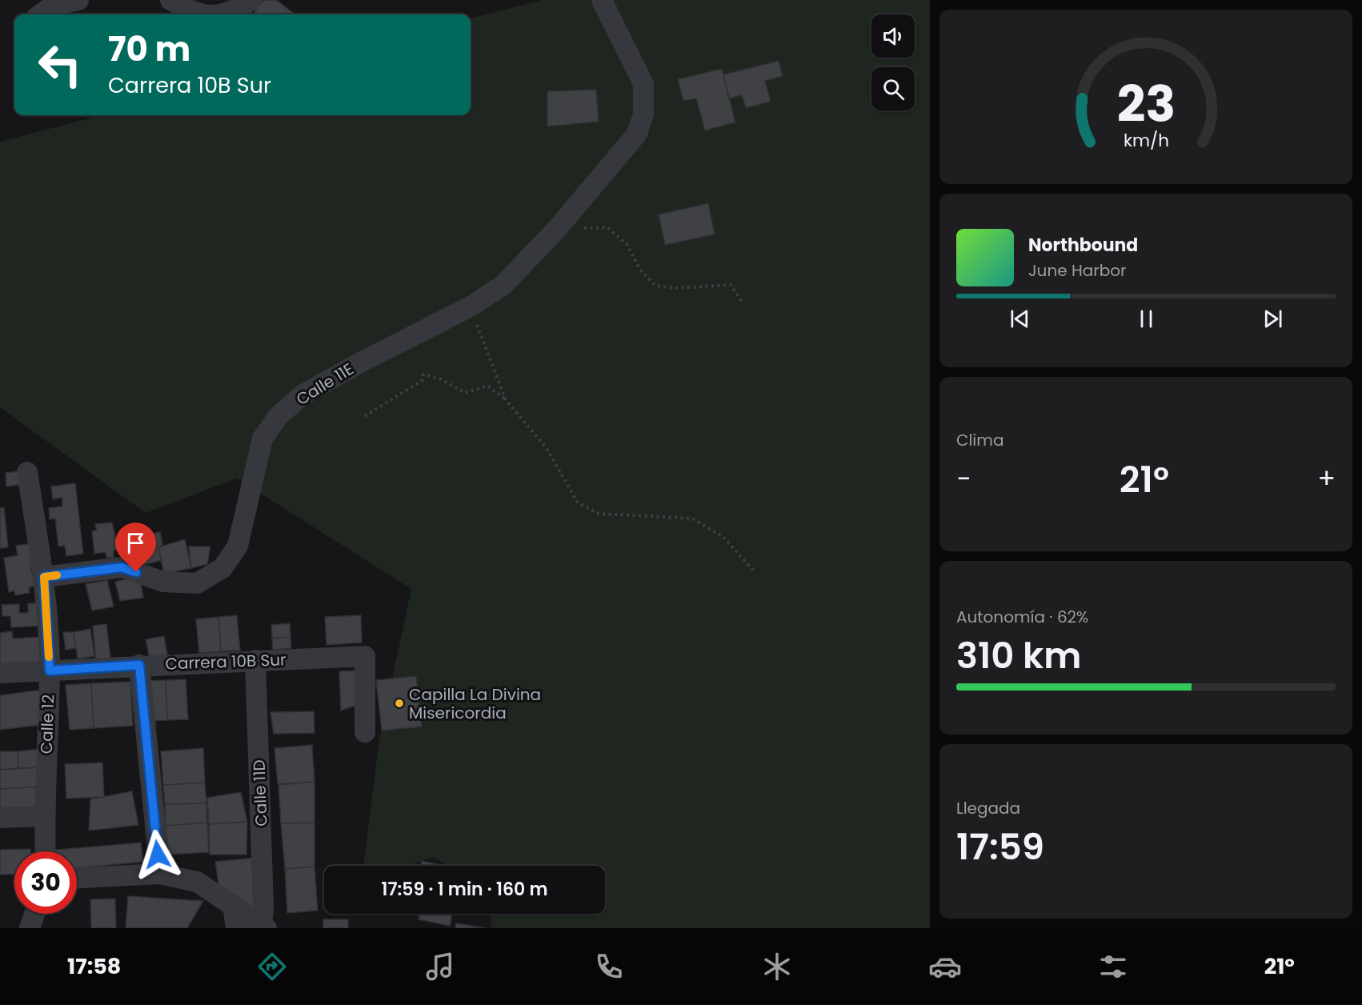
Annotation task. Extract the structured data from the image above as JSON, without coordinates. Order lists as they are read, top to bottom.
{
  "streets": {
    "street": [
      "Calle 11E",
      "Carrera 10B Sur",
      "Calle 12",
      "Calle 11D"
    ]
  },
  "crossings": [
    ["Calle 11E", "Calle 12"],
    ["Carrera 10B Sur", "Calle 12"],
    ["Carrera 10B Sur", "Calle 11D"]
  ],
  "places": ["Capilla La Divina Misericordia"],
  "page": {
    "turn": ["70 m", "Carrera 10B Sur"],
    "song": ["Northbound", "June Harbor"],
    "tile": [
      "Clima",
      ["Autonomía · 62%", "310 km"],
      ["Llegada", "17:59"]
    ],
    "heat": ["−", "21°", "+"],
    "limit": "30",
    "trip": "17:59 · 1 min · 160 m",
    "tabs": ["17:58", "21°"],
    "gauge": ["23", "km/h"]
  }
}
